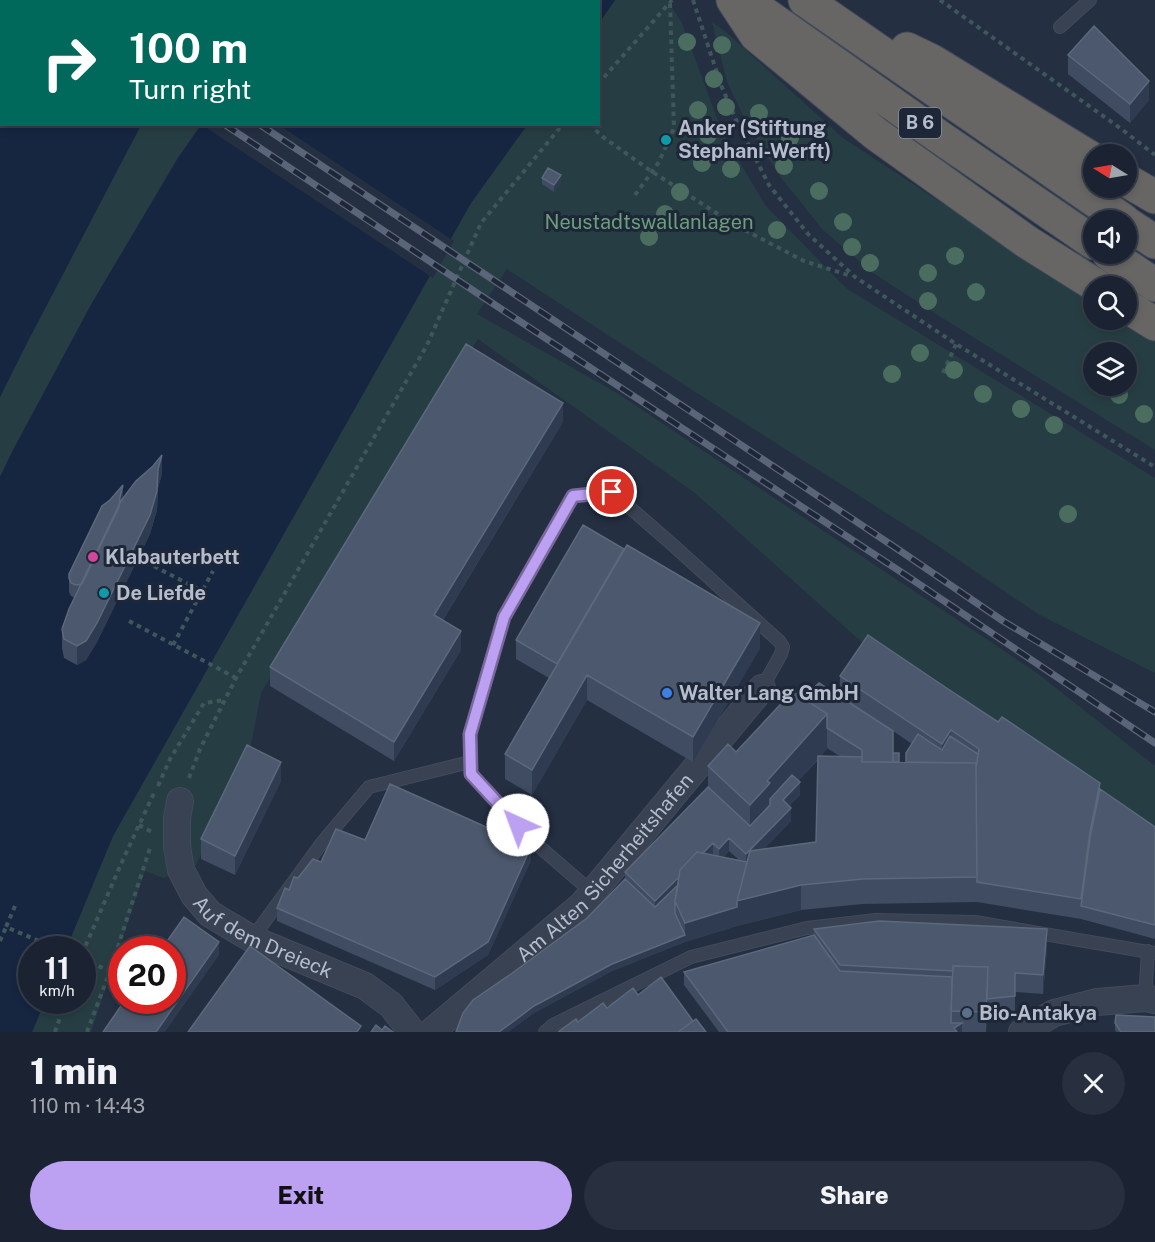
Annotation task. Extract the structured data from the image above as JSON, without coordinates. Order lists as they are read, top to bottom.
{
  "streets": {
    "highway": ["B 6"],
    "street": ["Am Alten Sicherheitshafen", "Auf dem Dreieck"]
  },
  "parks": ["Neustadtswallanlagen"],
  "places": [
    "Anker (Stiftung Stephani-Werft)",
    "Klabauterbett",
    "De Liefde",
    "Walter Lang GmbH",
    "Bio-Antakya"
  ],
  "north": "left",
  "page": {
    "turn": ["100 m", "Turn right"],
    "speed": "11 km/h",
    "limit": "20",
    "heading": ["1 min", "110 m · 14:43"],
    "buttons": ["Exit", "Share"]
  }
}
